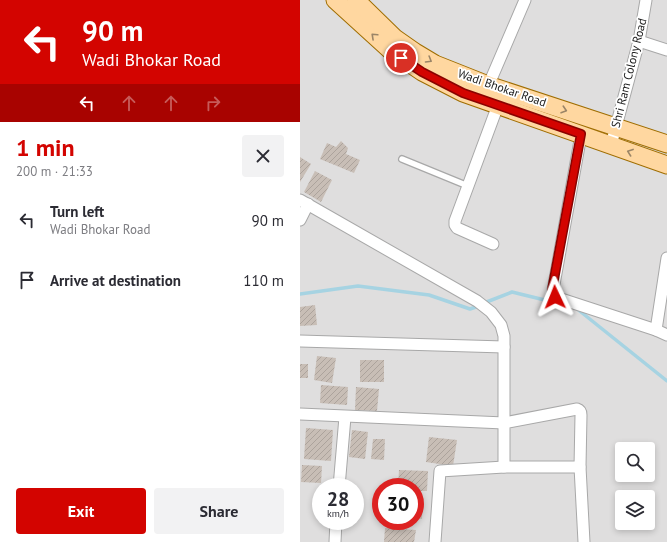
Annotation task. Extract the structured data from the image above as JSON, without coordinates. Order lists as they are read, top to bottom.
{
  "streets": {
    "main road": ["Wadi Bhokar Road"],
    "street": ["Shri Ram Colony Road"]
  },
  "crossings": [
    ["Shri Ram Colony Road", "Wadi Bhokar Road"]
  ],
  "page": {
    "turn": ["90 m", "Wadi Bhokar Road"],
    "heading": ["1 min", "200 m · 21:33"],
    "list": [
      {
        "name": "Turn left",
        "note": "Wadi Bhokar Road",
        "value": "90 m"
      },
      {
        "name": "Arrive at destination",
        "value": "110 m"
      }
    ],
    "speed": "28 km/h",
    "limit": "30",
    "buttons": ["Exit", "Share"]
  }
}
